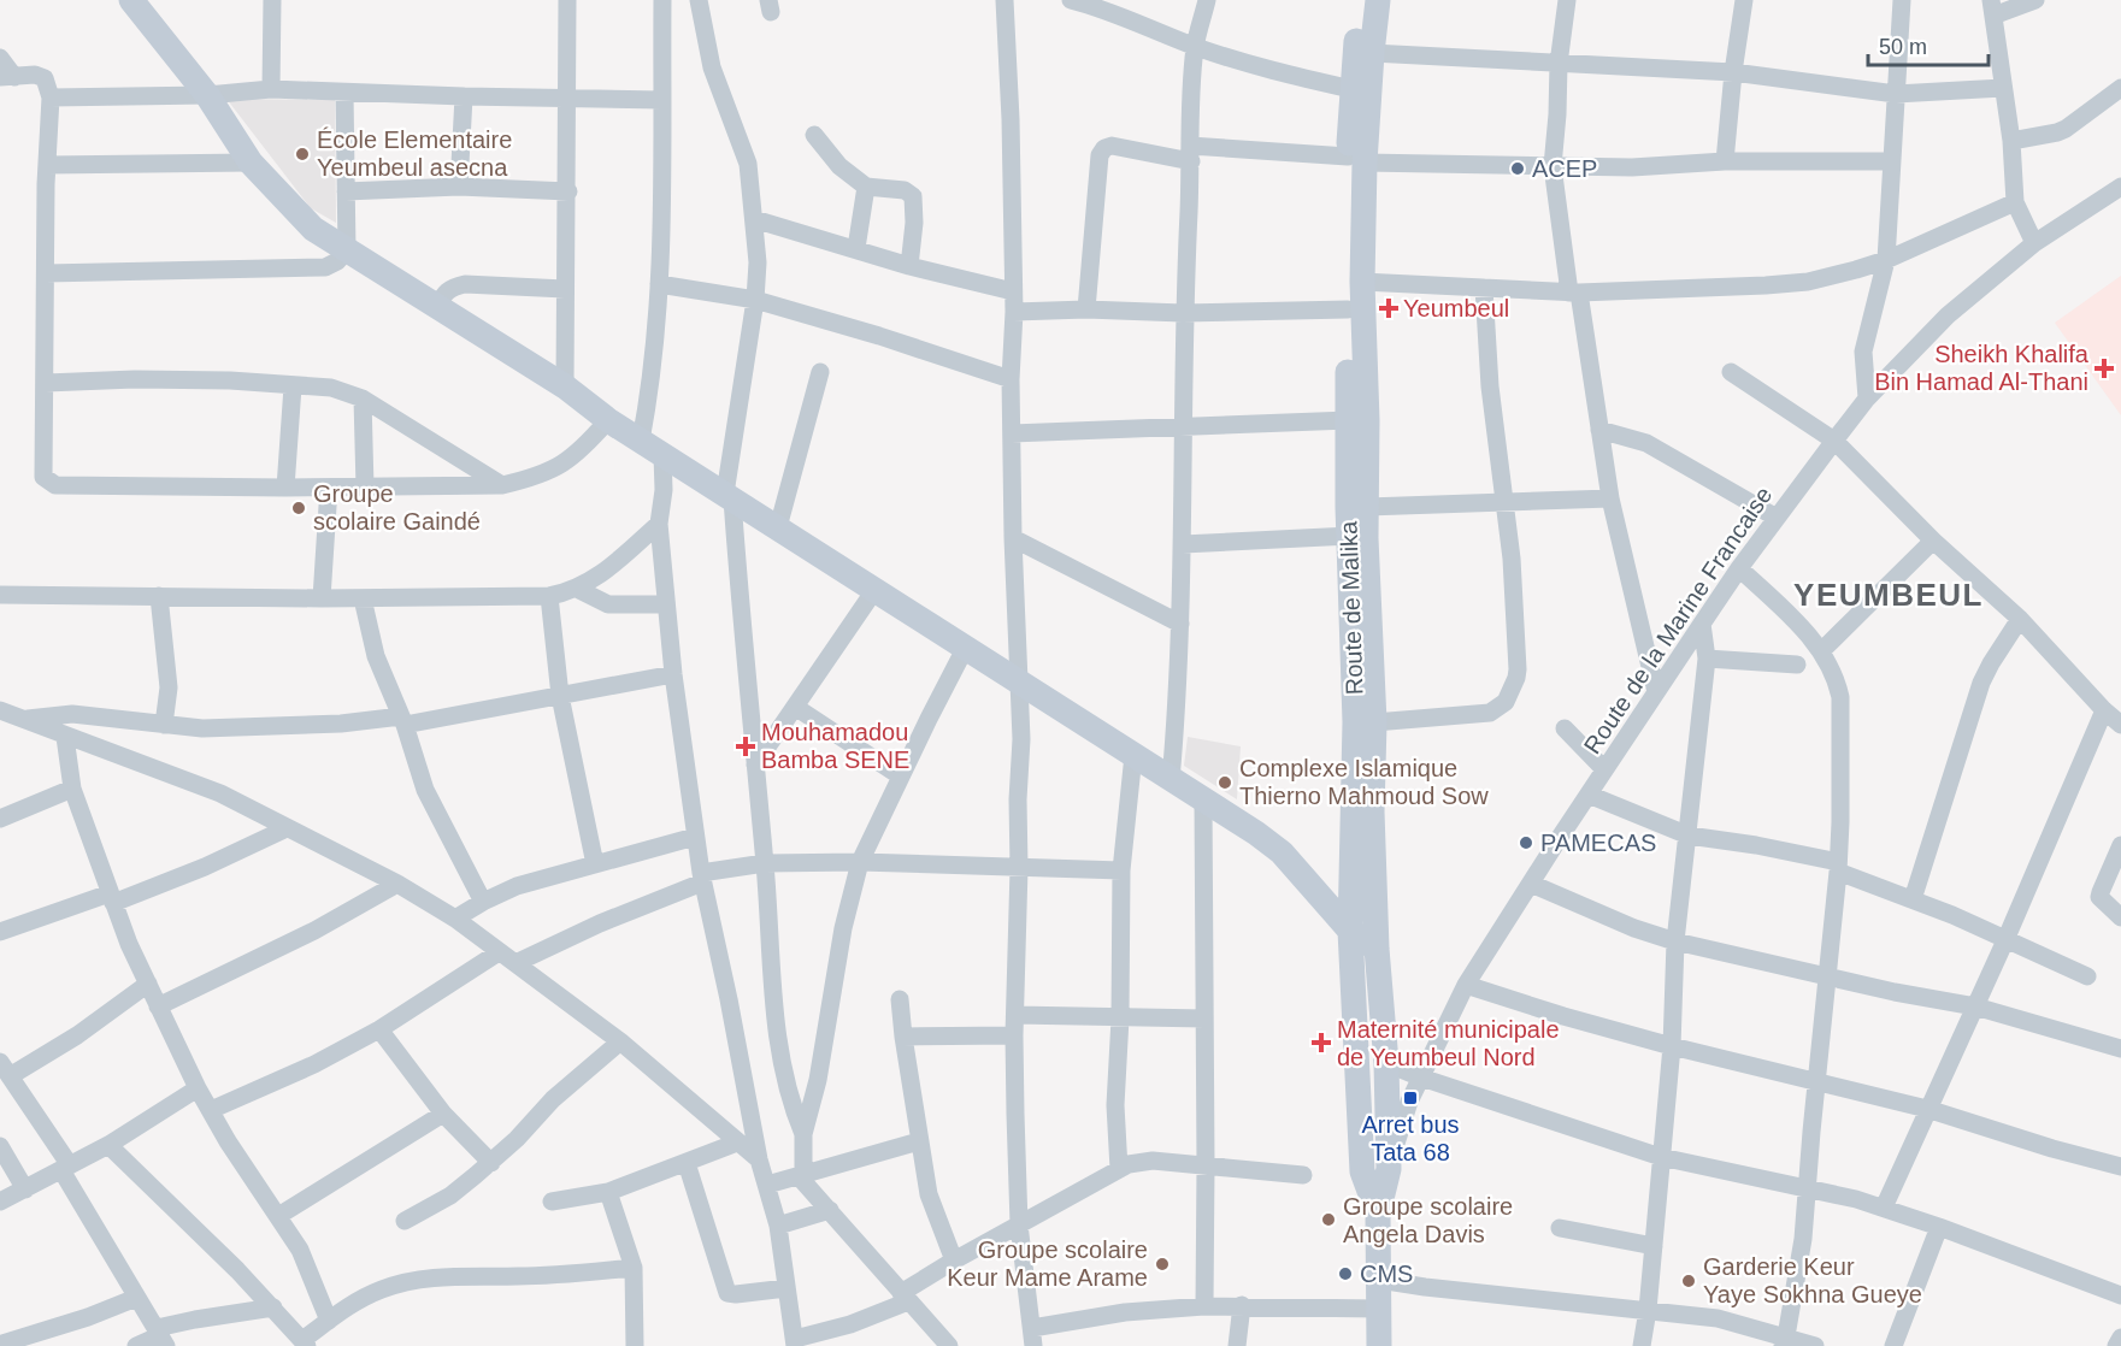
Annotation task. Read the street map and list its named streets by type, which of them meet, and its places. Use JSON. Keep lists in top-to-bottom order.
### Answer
{
  "streets": {
    "main road": ["Route de Malika"],
    "street": ["Route de la Marine Francaise"]
  },
  "crossings": [
    ["Route de Malika", "Route de la Marine Francaise"]
  ],
  "districts": ["YEUMBEUL"],
  "places": {
    "other": [
      "École Elementaire Yeumbeul asecna",
      "ACEP",
      "Groupe scolaire Gaindé",
      "Complexe Islamique Thierno Mahmoud Sow",
      "PAMECAS",
      "Groupe scolaire Angela Davis",
      "Groupe scolaire Keur Mame Arame",
      "CMS",
      "Garderie Keur Yaye Sokhna Gueye"
    ],
    "health": [
      "Yeumbeul",
      "Sheikh Khalifa Bin Hamad Al-Thani",
      "Mouhamadou Bamba SENE",
      "Maternité municipale de Yeumbeul Nord"
    ],
    "transit": ["Arret bus Tata 68"]
  },
  "scale_bar": "50 m"
}
